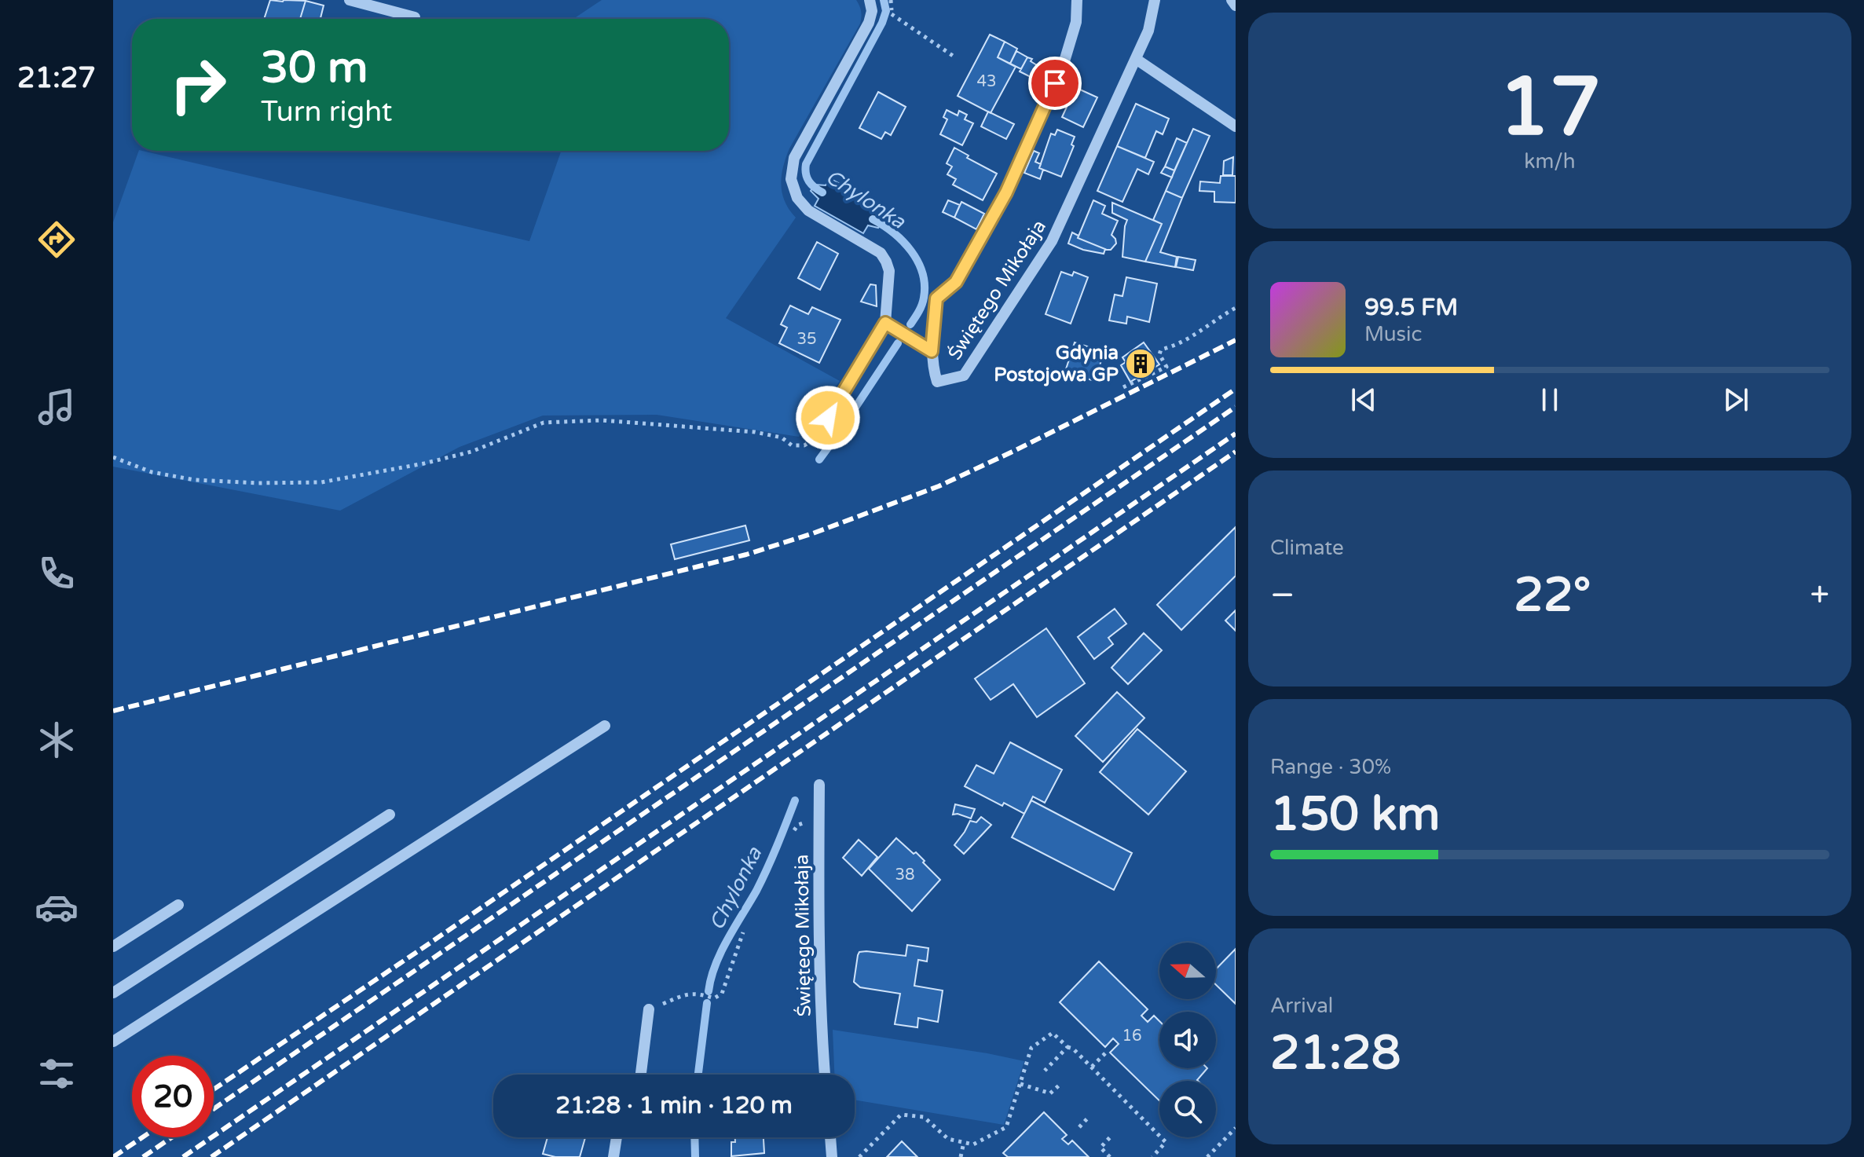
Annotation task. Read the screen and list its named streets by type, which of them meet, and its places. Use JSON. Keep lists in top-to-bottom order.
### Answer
{
  "streets": {
    "street": ["Świętego Mikołaja"]
  },
  "water": ["Chylonka"],
  "places": {
    "building": ["Gdynia Postojowa GP"]
  },
  "house_numbers": [
    "43",
    "35",
    "38",
    "16"
  ],
  "north": "left",
  "page": {
    "tabs": "21:27",
    "tile": [
      ["17", "km/h"],
      "Climate",
      ["Range · 30%", "150 km"],
      ["Arrival", "21:28"]
    ],
    "turn": ["30 m", "Turn right"],
    "song": ["99.5 FM", "Music"],
    "heat": ["−", "22°", "+"],
    "limit": "20",
    "trip": "21:28 · 1 min · 120 m"
  }
}
